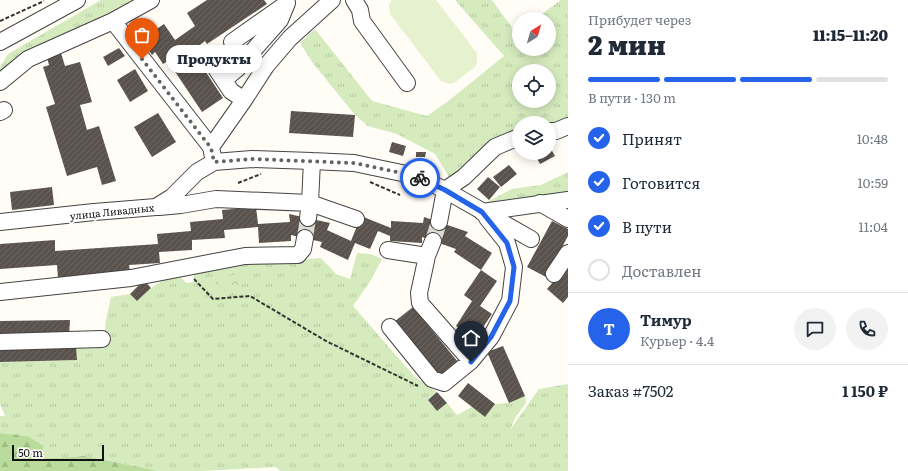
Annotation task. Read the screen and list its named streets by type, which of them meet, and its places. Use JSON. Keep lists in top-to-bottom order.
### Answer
{
  "streets": {
    "street": ["улица Ливадных"]
  },
  "places": ["Продукты"],
  "scale_bar": "50 m",
  "north": "top right",
  "page": {
    "heading": ["2 мин", "Прибудет через", "11:15–11:20"],
    "panel": [
      "Тимур",
      "Курьер · 4.4",
      "Заказ #7502",
      "1 150 ₽"
    ],
    "bubble": "Продукты",
    "bar": "В пути · 130 m",
    "list": [
      ["Принят", "10:48"],
      ["Готовится", "10:59"],
      ["В пути", "11:04"],
      "Доставлен"
    ],
    "round": "Т",
    "scale": "50 m"
  }
}
